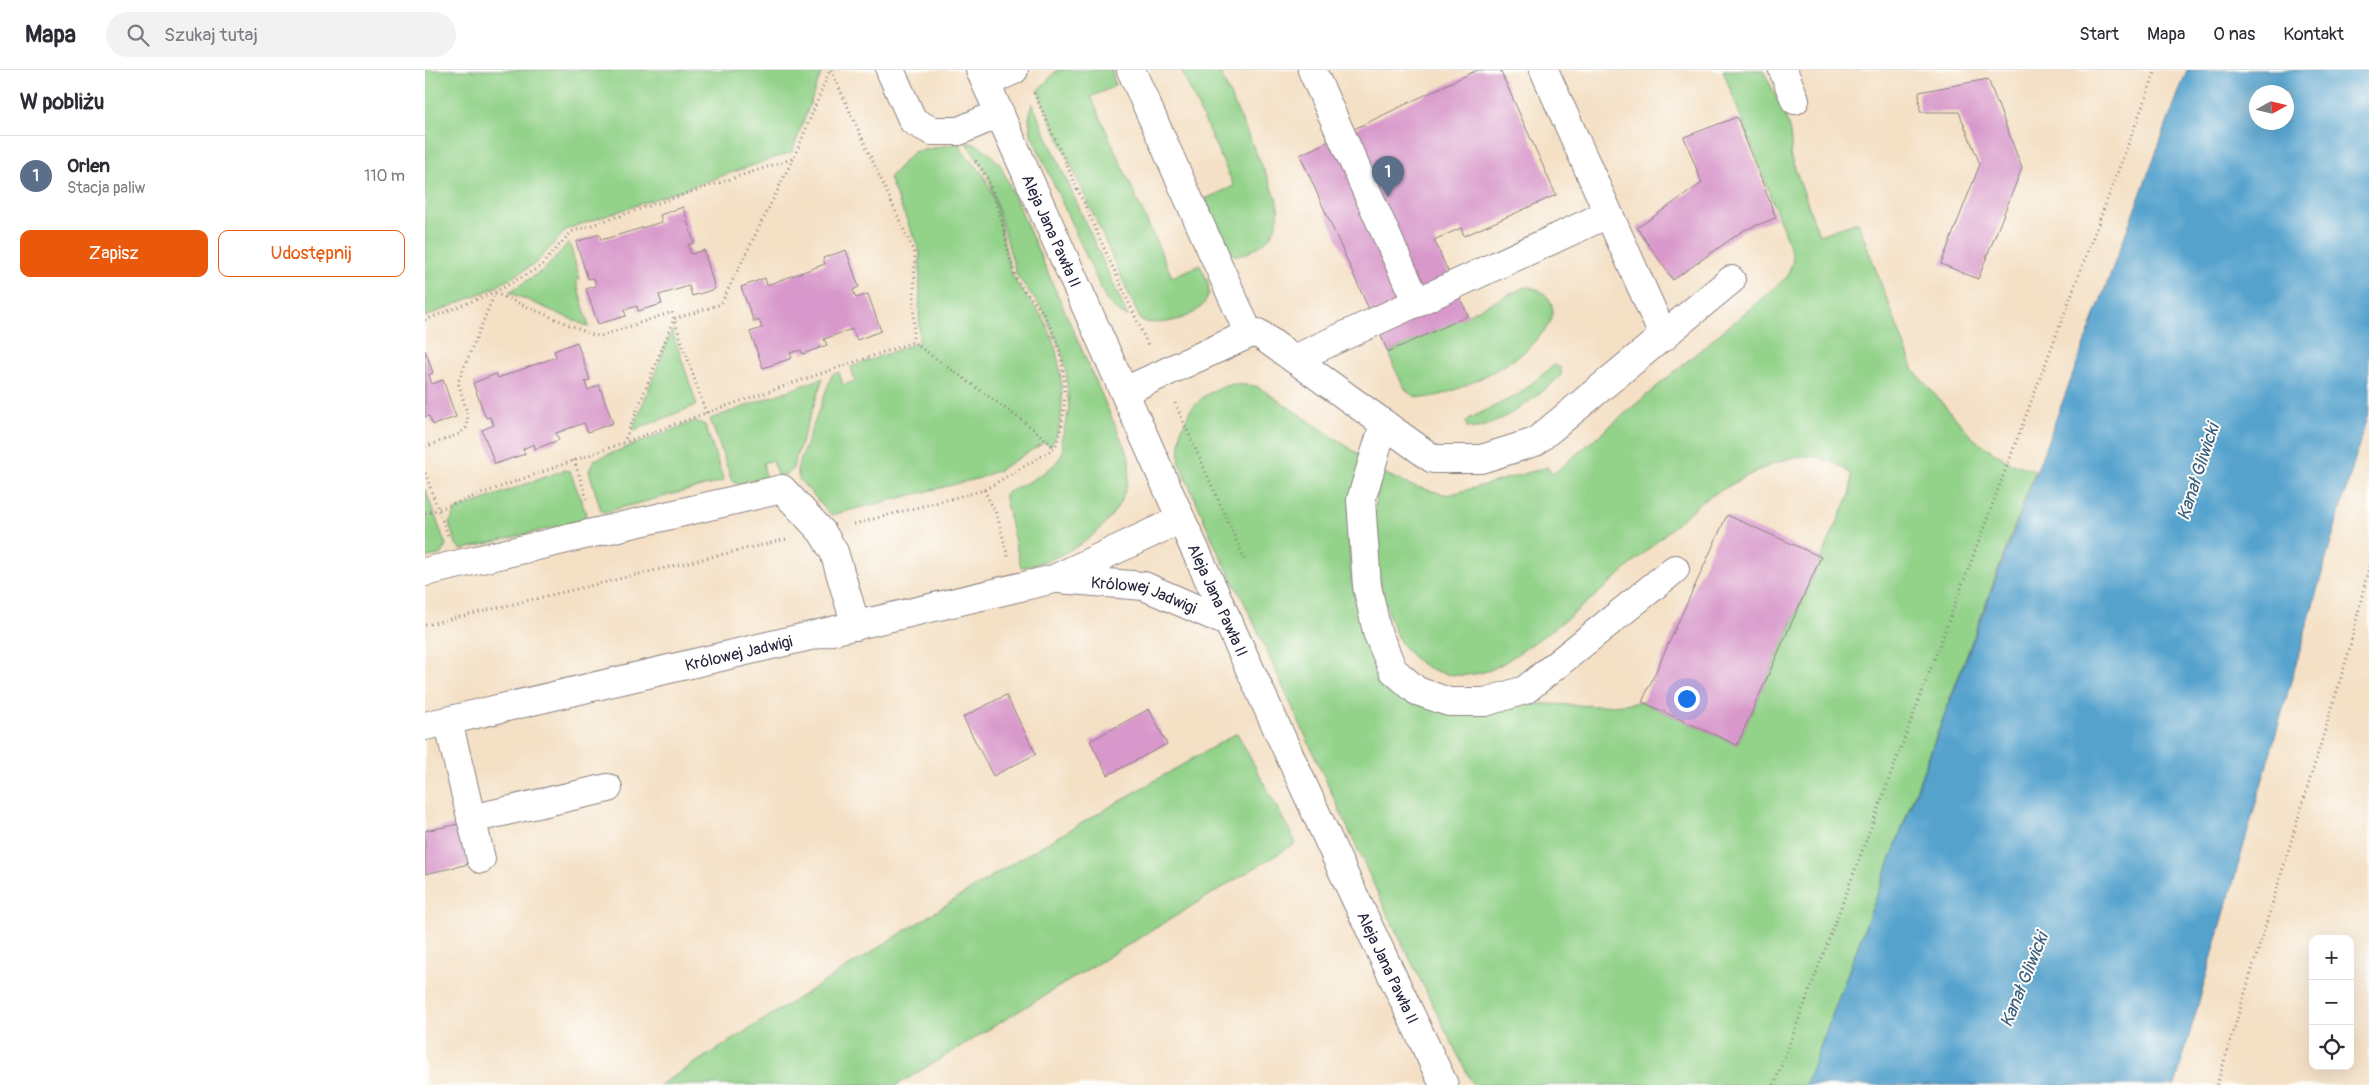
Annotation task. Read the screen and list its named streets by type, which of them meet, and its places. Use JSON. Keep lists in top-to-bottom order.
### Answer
{
  "streets": {
    "main road": ["Aleja Jana Pawła II", "Królowej Jadwigi"]
  },
  "crossings": [
    ["Aleja Jana Pawła II", "Królowej Jadwigi"]
  ],
  "water": ["Kanał Gliwicki"],
  "north": "right",
  "page": {
    "header": "Mapa",
    "search": "Szukaj tutaj",
    "nav": [
      "Start",
      "Mapa",
      "O nas",
      "Kontakt"
    ],
    "heading": "W pobliżu",
    "list": [
      {
        "mark": "1",
        "name": "Orlen",
        "note": "Stacja paliw",
        "value": "110 m"
      }
    ],
    "pins": "1",
    "buttons": ["Zapisz", "Udostępnij"],
    "map_buttons": ["+", "−"]
  }
}
